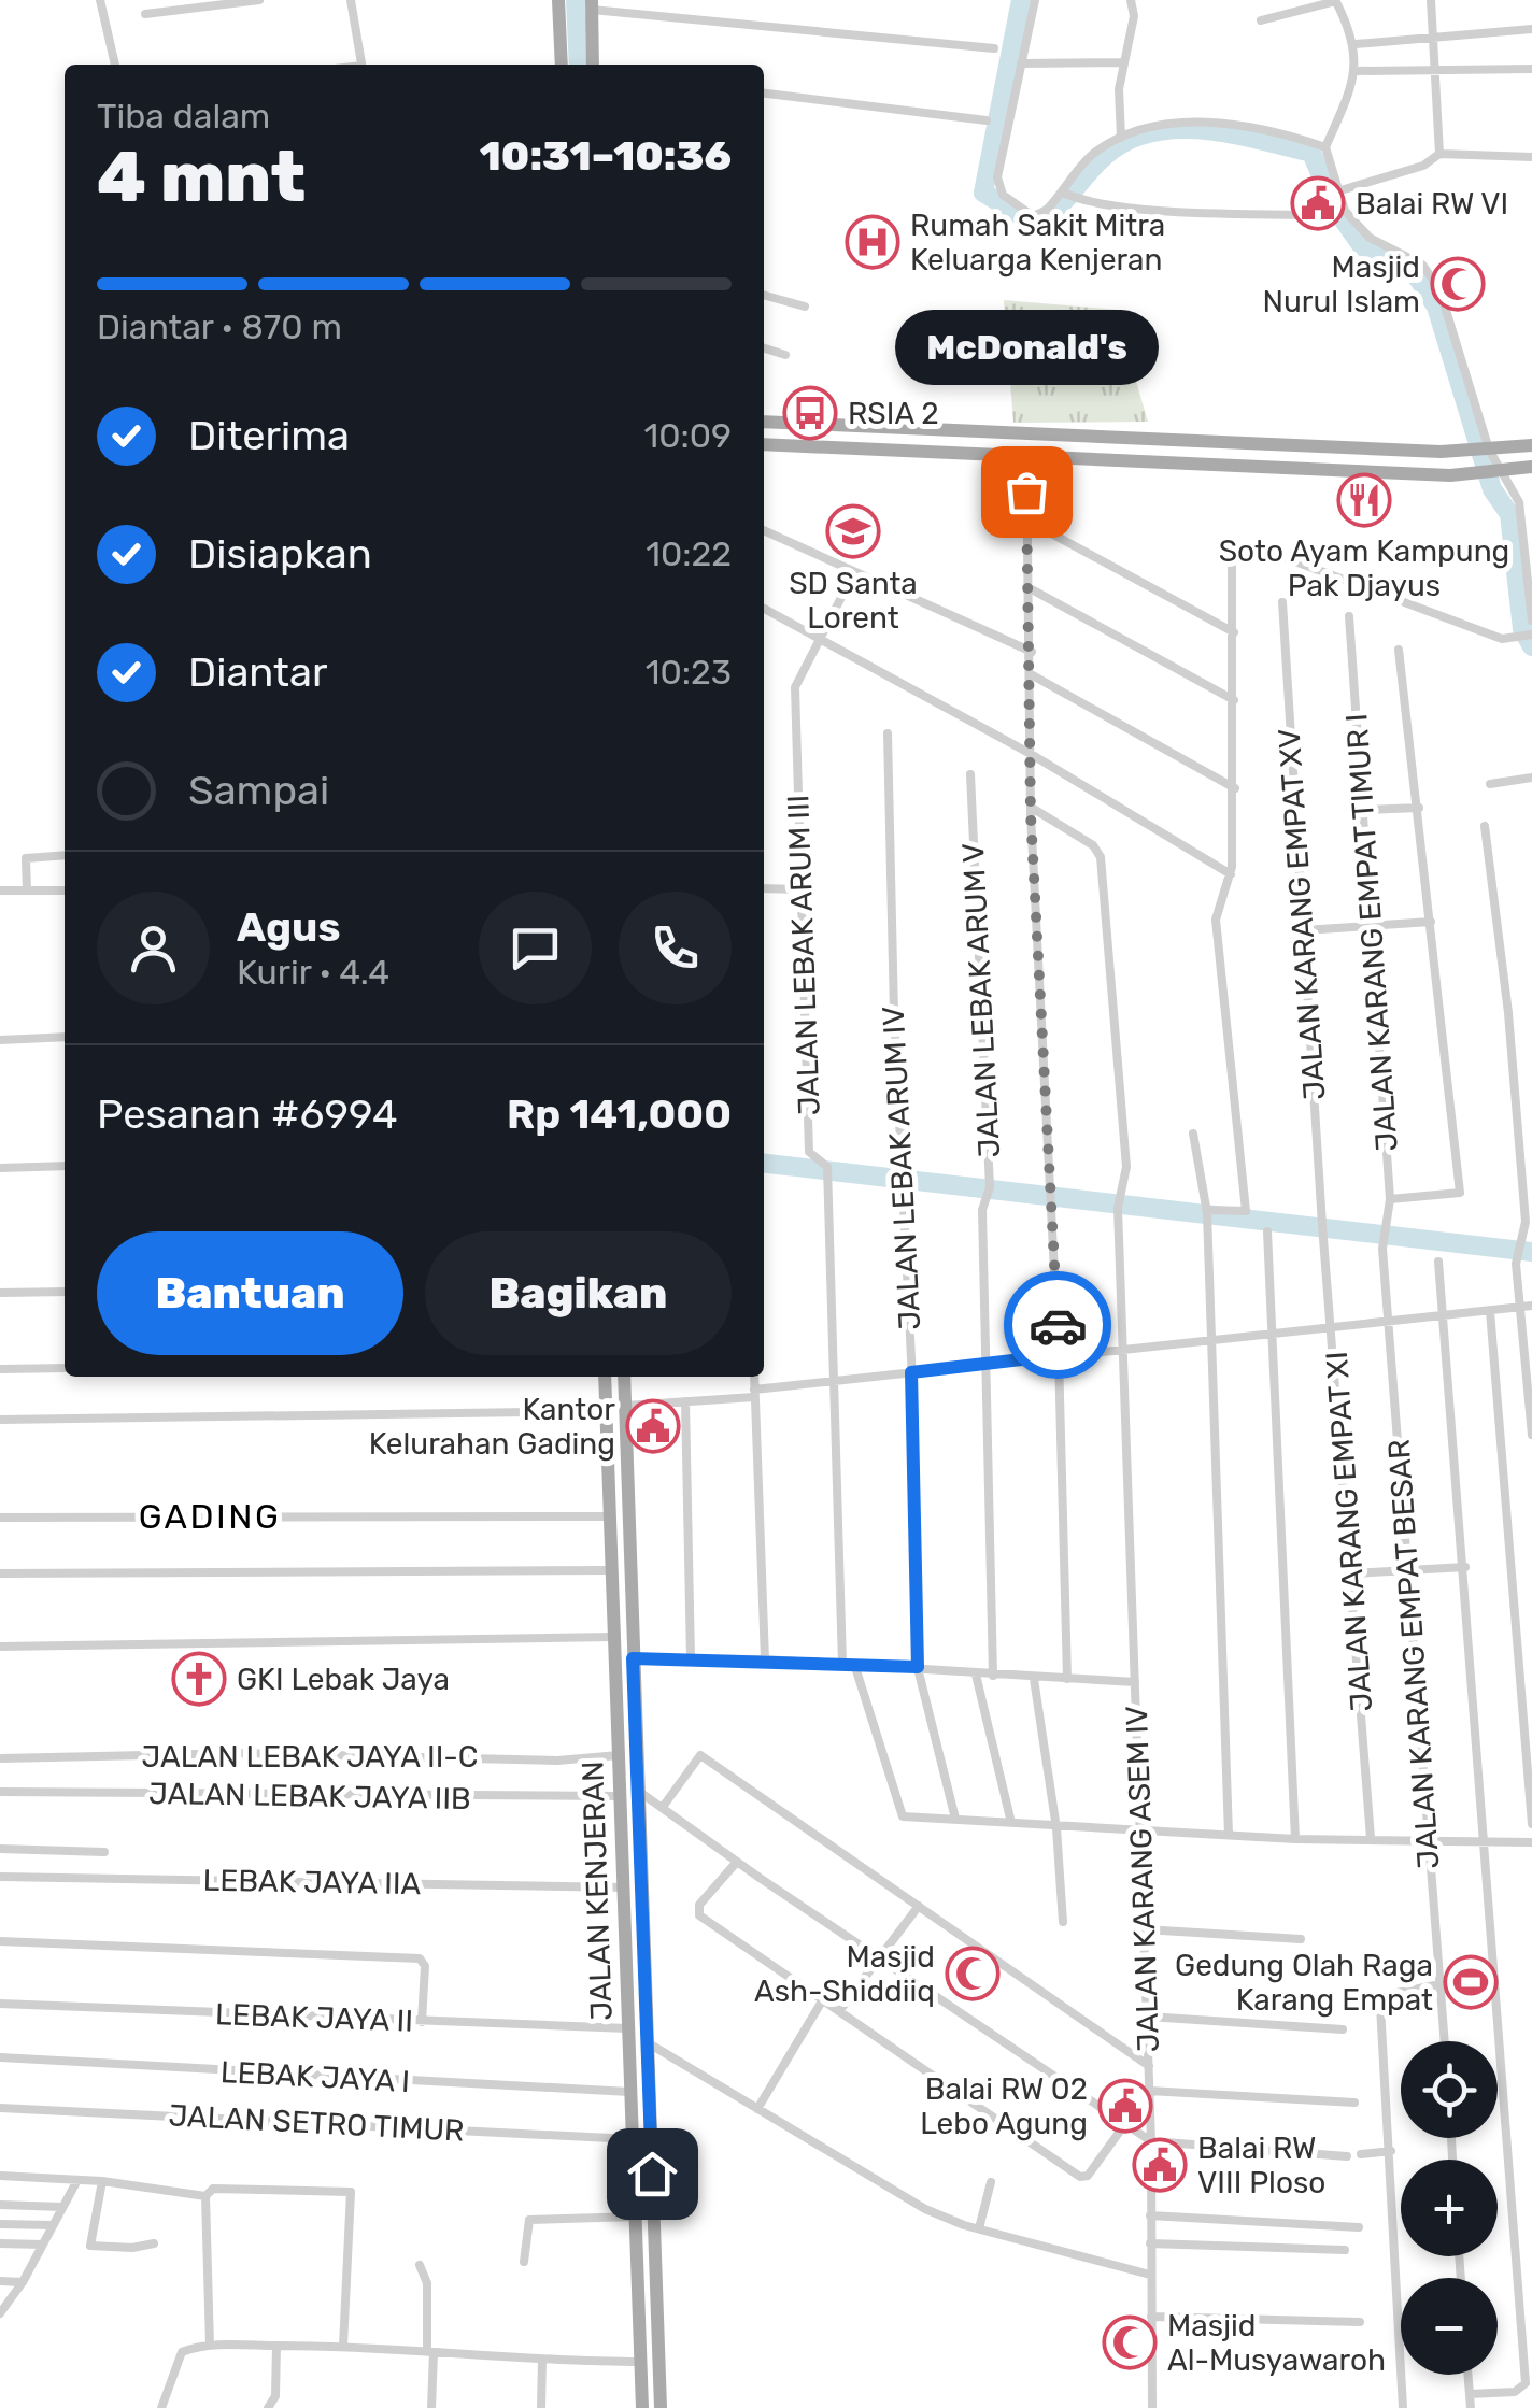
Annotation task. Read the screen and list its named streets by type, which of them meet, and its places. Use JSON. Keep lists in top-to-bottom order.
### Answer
{
  "streets": {
    "main road": ["JALAN KENJERAN"],
    "street": [
      "JALAN KARANG EMPAT XV",
      "JALAN KARANG EMPAT TIMUR I",
      "JALAN LEBAK ARUM III",
      "JALAN LEBAK ARUM V",
      "JALAN LEBAK ARUM IV",
      "JALAN KARANG EMPAT XI",
      "JALAN KARANG EMPAT BESAR",
      "JALAN LEBAK JAYA II-C",
      "JALAN LEBAK JAYA IIB",
      "JALAN KARANG ASEM IV",
      "LEBAK JAYA IIA",
      "LEBAK JAYA II",
      "LEBAK JAYA I",
      "JALAN SETRO TIMUR"
    ]
  },
  "crossings": [
    ["JALAN KARANG EMPAT XV", "JALAN KARANG EMPAT XI"],
    ["JALAN KARANG EMPAT TIMUR I", "JALAN KARANG EMPAT BESAR"],
    ["JALAN LEBAK ARUM III", "JALAN LEBAK ARUM IV"],
    ["JALAN LEBAK JAYA II-C", "JALAN KENJERAN"],
    ["JALAN LEBAK JAYA IIB", "JALAN KENJERAN"],
    ["LEBAK JAYA IIA", "JALAN KENJERAN"],
    ["JALAN KENJERAN", "LEBAK JAYA II"],
    ["JALAN KENJERAN", "LEBAK JAYA I"],
    ["JALAN KENJERAN", "JALAN SETRO TIMUR"]
  ],
  "districts": ["GADING"],
  "places": {
    "public building": [
      "Balai RW VI",
      "Kantor Kelurahan Gading",
      "Balai RW 02 Lebo Agung",
      "Balai RW VIII Ploso"
    ],
    "hospital": ["Rumah Sakit Mitra Keluarga Kenjeran"],
    "mosque": ["Masjid Nurul Islam", "Masjid Ash-Shiddiiq", "Masjid Al-Musyawaroh"],
    "bus stop": ["RSIA 2"],
    "other": ["McDonald's"],
    "restaurant": ["Soto Ayam Kampung Pak Djayus"],
    "school or university": ["SD Santa Lorent"],
    "church": ["GKI Lebak Jaya"],
    "sports": ["Gedung Olah Raga Karang Empat"]
  },
  "page": {
    "heading": ["4 mnt", "Tiba dalam", "10:31–10:36"],
    "panel": [
      "Agus",
      "Kurir · 4.4",
      "Pesanan #6994",
      "Rp 141,000"
    ],
    "bar": "Diantar · 870 m",
    "bubble": "McDonald's",
    "list": [
      ["Diterima", "10:09"],
      ["Disiapkan", "10:22"],
      ["Diantar", "10:23"],
      "Sampai"
    ],
    "buttons": ["Bantuan", "Bagikan"],
    "map_buttons": ["+", "−"]
  }
}
